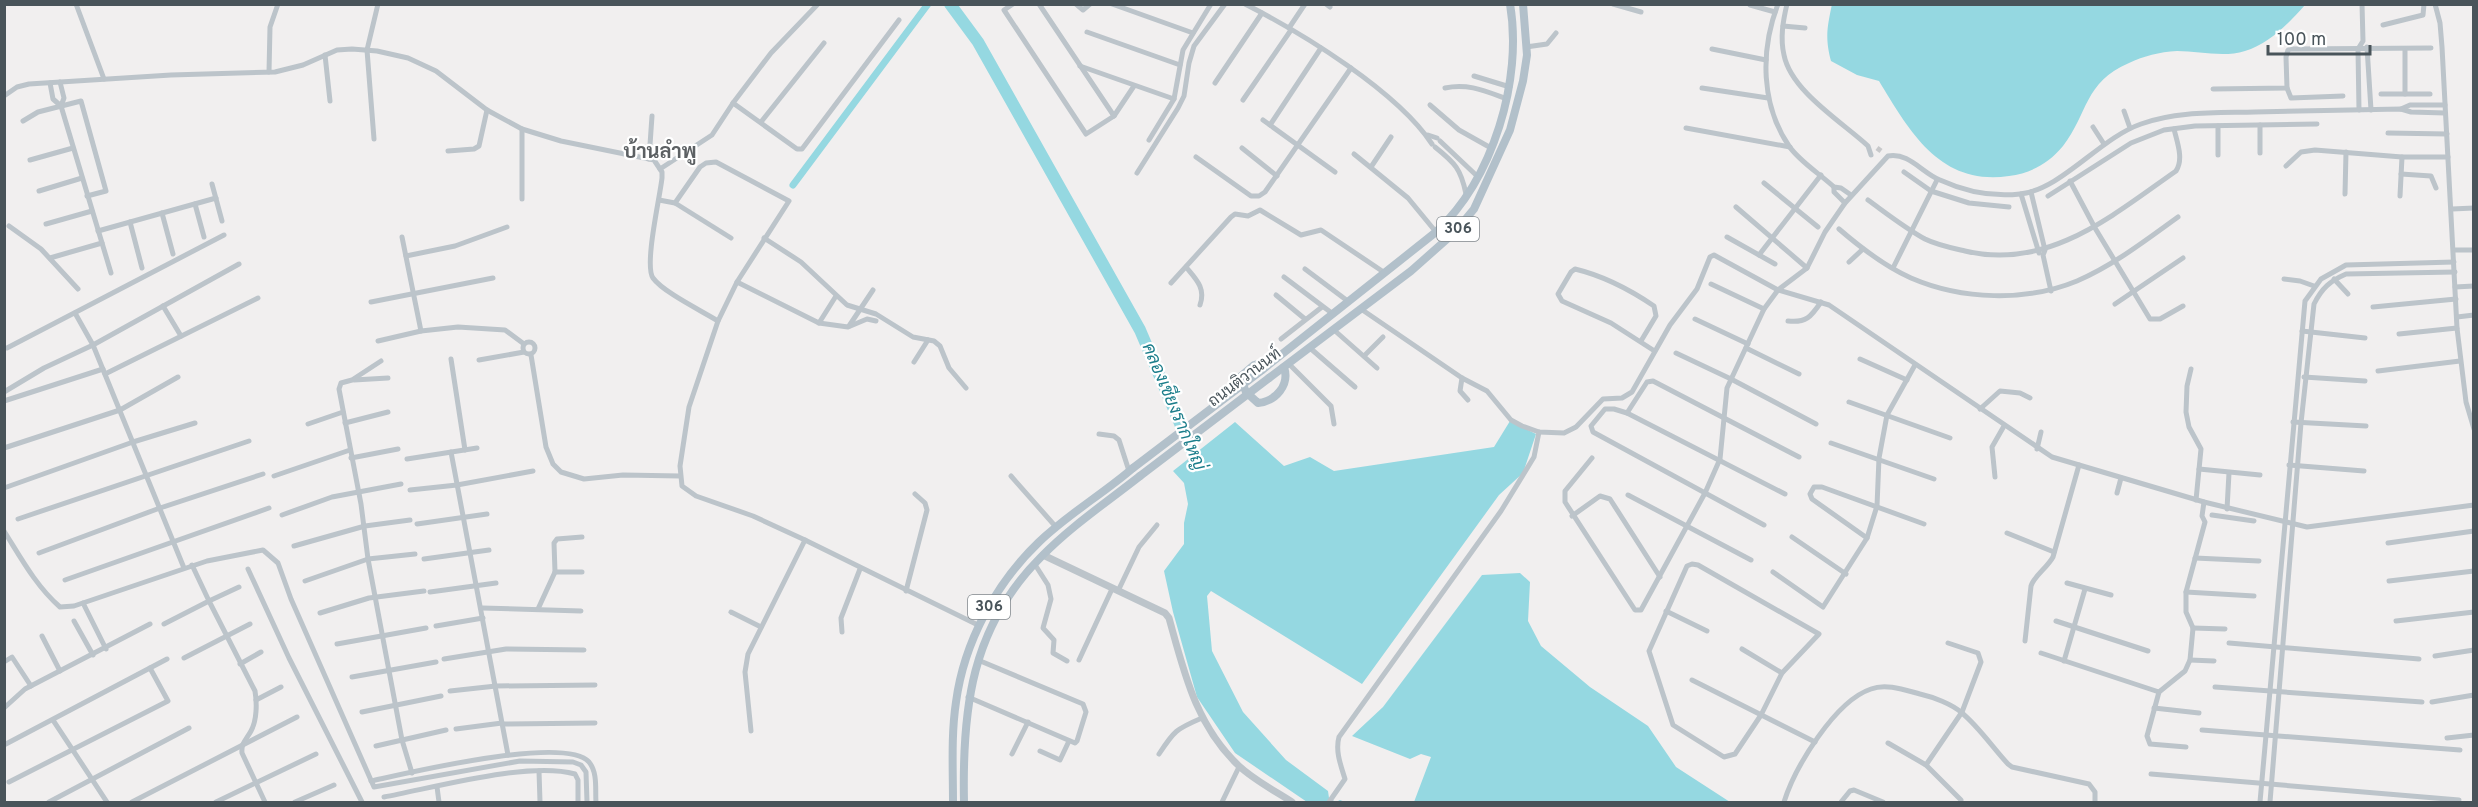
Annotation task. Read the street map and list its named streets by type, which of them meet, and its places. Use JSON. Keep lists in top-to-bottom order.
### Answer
{
  "streets": {
    "main road": ["306", "ถนนติวานนท์"]
  },
  "districts": ["บ้านลำพู"],
  "water": ["คลองเชียงรากใหญ่"],
  "scale_bar": "100 m"
}
